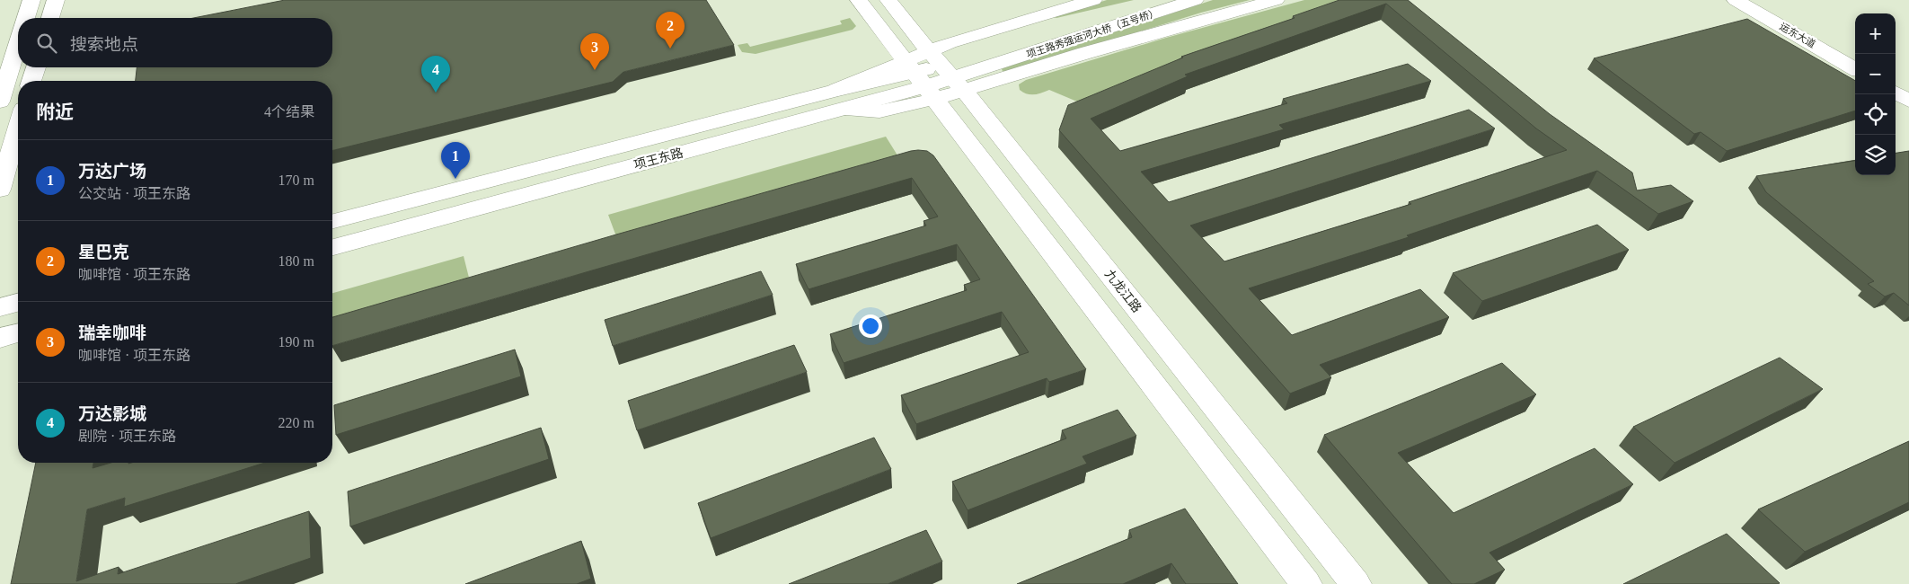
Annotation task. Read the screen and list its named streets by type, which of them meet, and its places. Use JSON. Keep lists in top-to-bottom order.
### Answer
{
  "streets": {
    "street": [
      "项王路秀强运河大桥（五号桥）",
      "运东大道",
      "项王东路",
      "九龙江路"
    ]
  },
  "crossings": [
    ["项王路秀强运河大桥（五号桥）", "项王东路"],
    ["项王东路", "九龙江路"]
  ],
  "page": {
    "pins": [
      "2",
      "3",
      "4",
      "1"
    ],
    "map_buttons": ["+", "−"],
    "search": "搜索地点",
    "heading": ["附近", "4个结果"],
    "list": [
      {
        "mark": "1",
        "name": "万达广场",
        "note": "公交站 · 项王东路",
        "value": "170 m"
      },
      {
        "mark": "2",
        "name": "星巴克",
        "note": "咖啡馆 · 项王东路",
        "value": "180 m"
      },
      {
        "mark": "3",
        "name": "瑞幸咖啡",
        "note": "咖啡馆 · 项王东路",
        "value": "190 m"
      },
      {
        "mark": "4",
        "name": "万达影城",
        "note": "剧院 · 项王东路",
        "value": "220 m"
      }
    ]
  }
}
